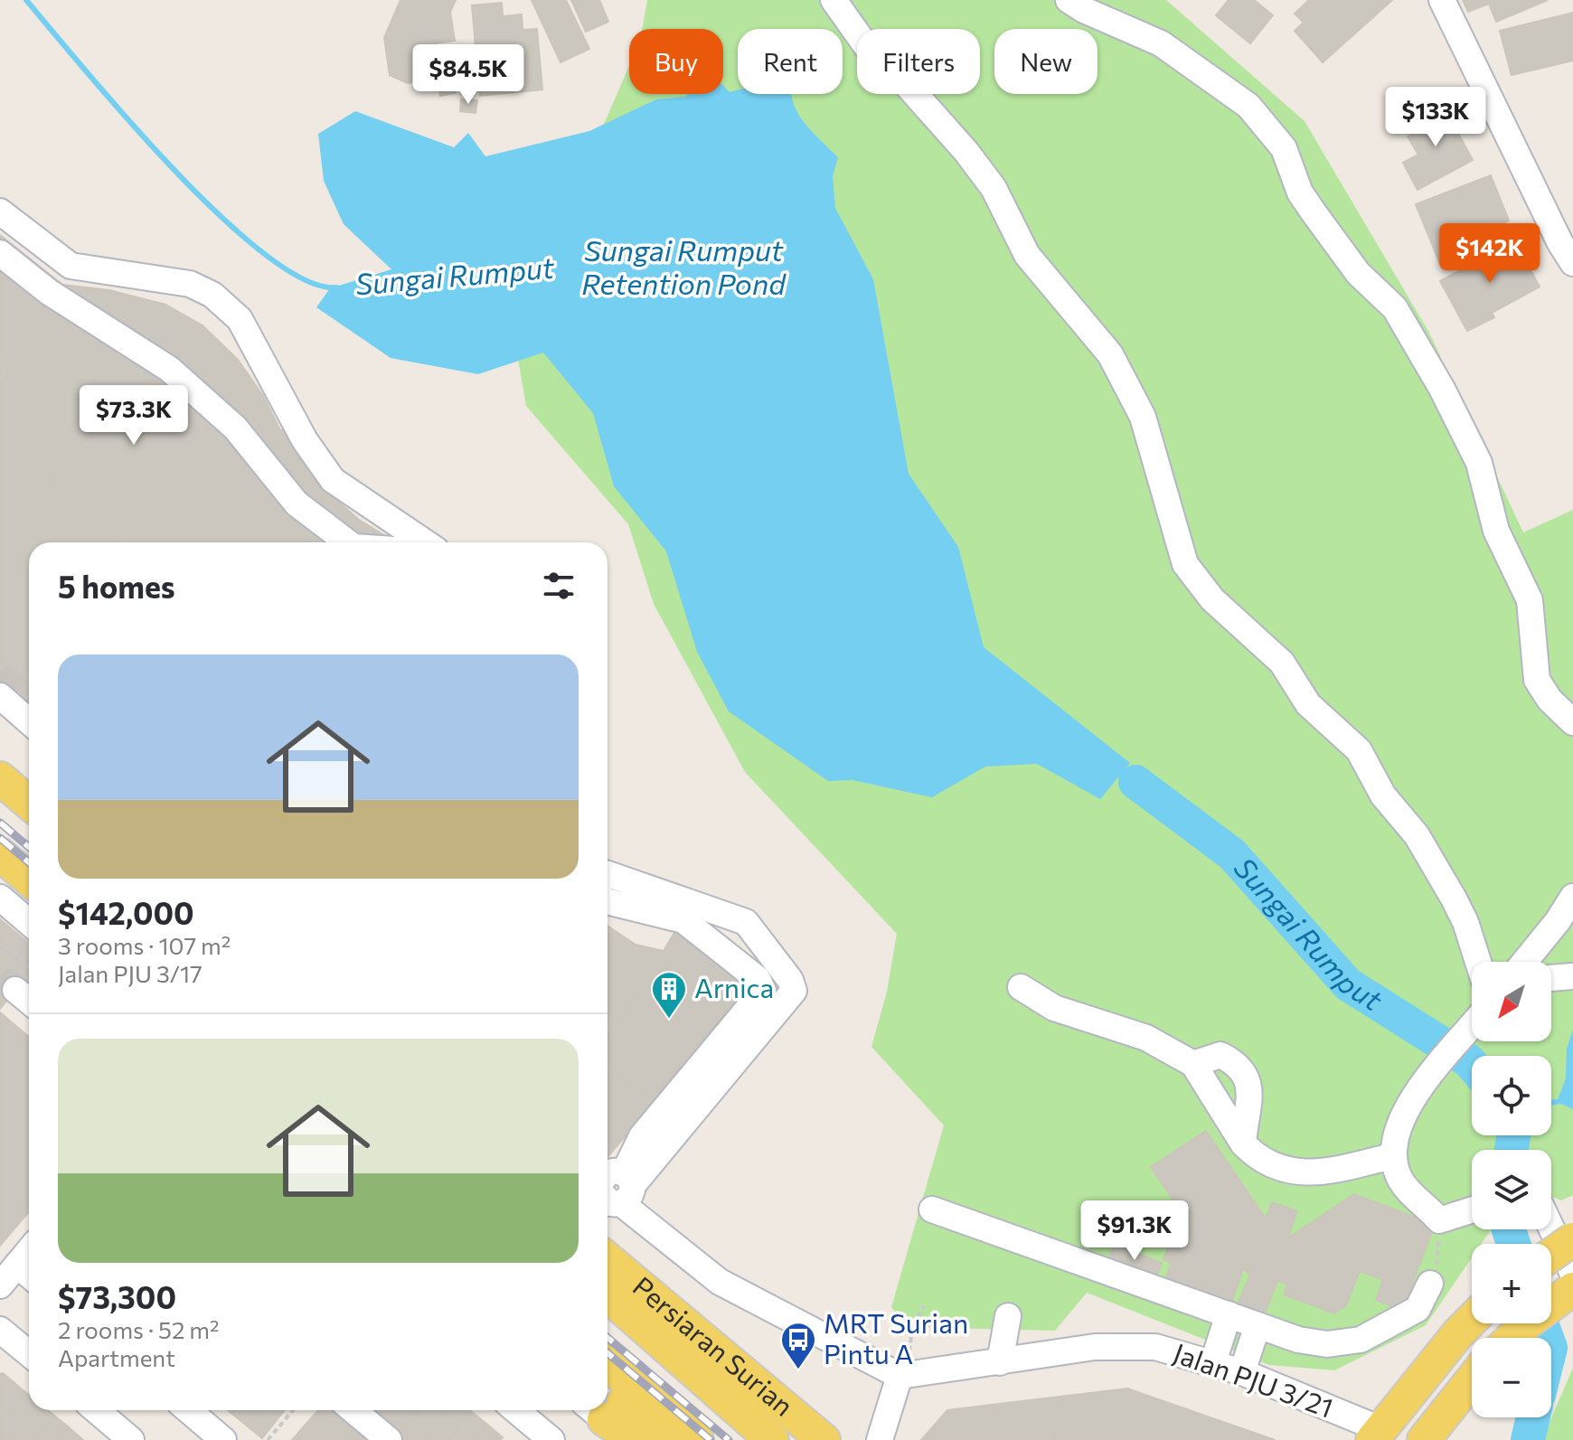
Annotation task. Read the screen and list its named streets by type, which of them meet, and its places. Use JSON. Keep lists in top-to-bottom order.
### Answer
{
  "streets": {
    "main road": ["Persiaran Surian"],
    "street": ["Jalan PJU 3/21"]
  },
  "water": ["Sungai Rumput Retention Pond", "Sungai Rumput"],
  "places": {
    "building": ["Arnica"],
    "bus stop": ["MRT Surian Pintu A"]
  },
  "north": "bottom left",
  "page": {
    "chip": [
      "Buy",
      "Rent",
      "Filters",
      "New"
    ],
    "price": [
      "$84.5K",
      "$133K",
      "$142K",
      "$73.3K",
      "$91.3K"
    ],
    "heading": "5 homes",
    "list": [
      {
        "name": "$142,000",
        "note": "3 rooms · 107 m² · Jalan PJU 3/17"
      },
      {
        "name": "$73,300",
        "note": "2 rooms · 52 m² · Apartment"
      }
    ],
    "map_buttons": ["+", "−"]
  }
}
